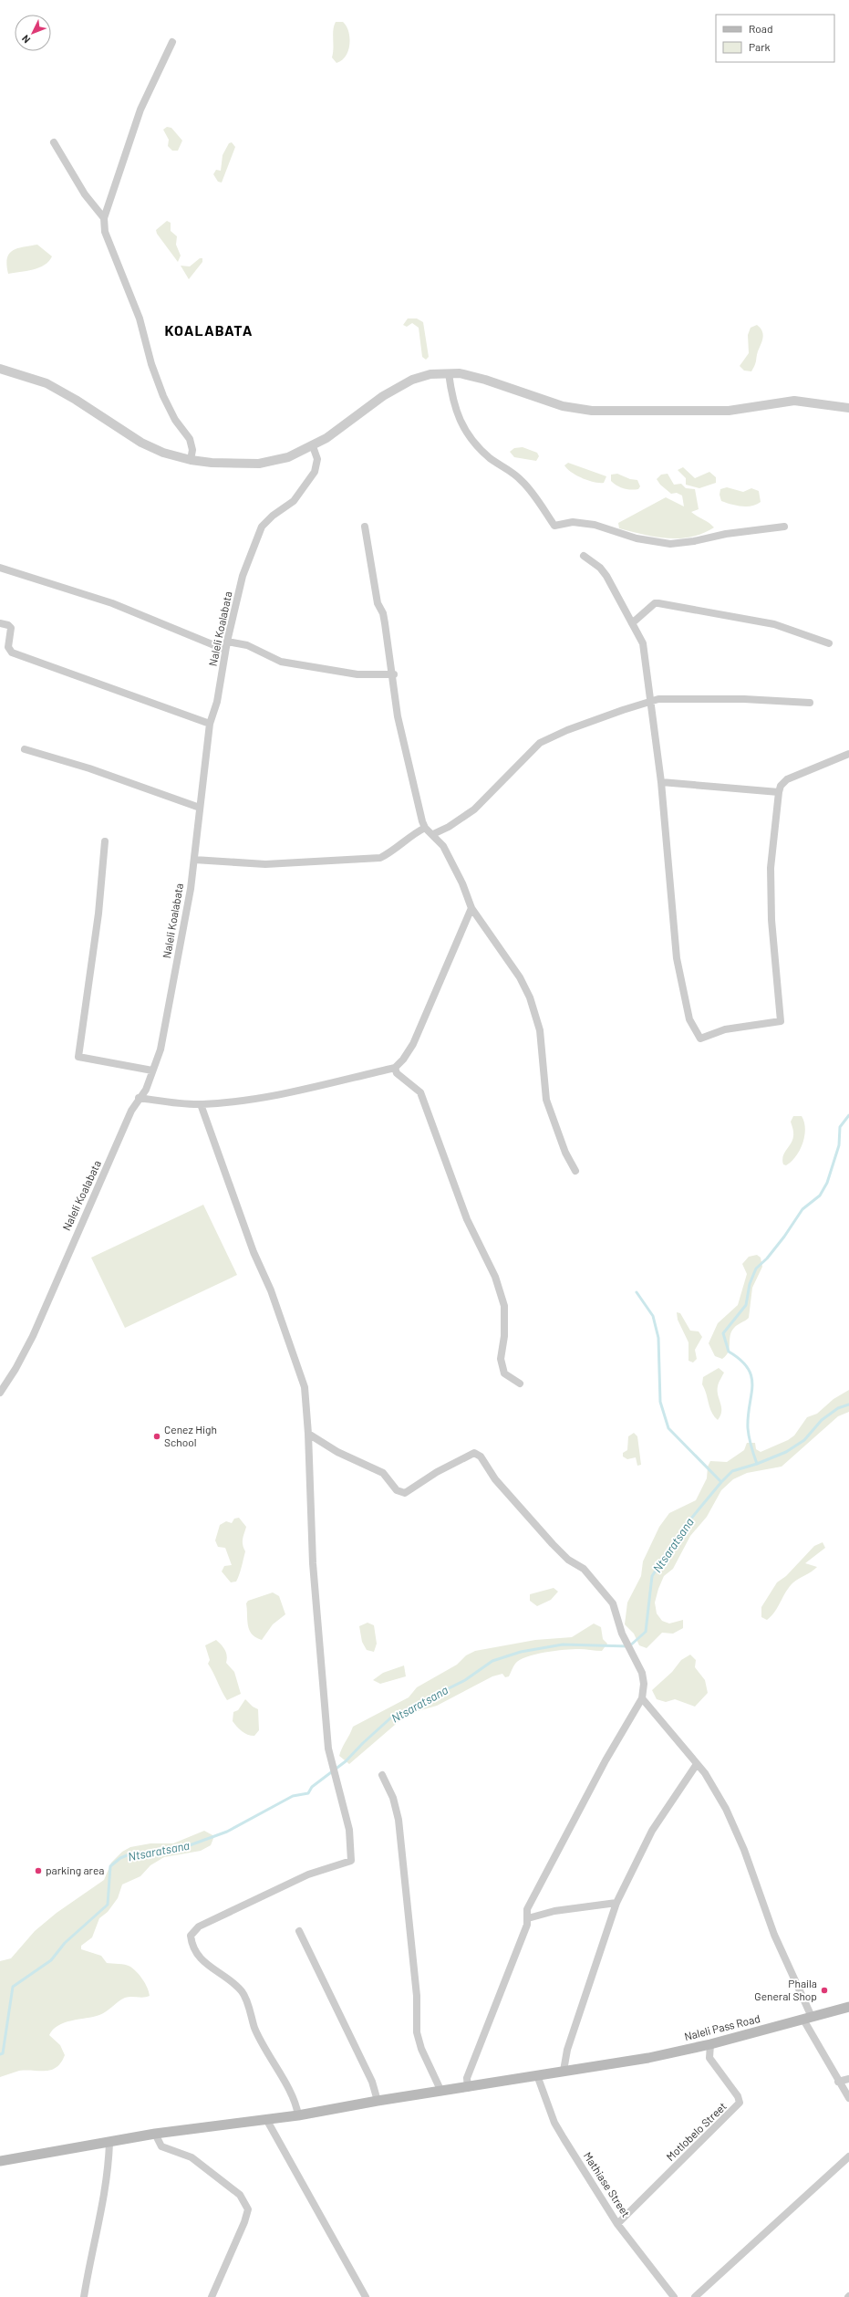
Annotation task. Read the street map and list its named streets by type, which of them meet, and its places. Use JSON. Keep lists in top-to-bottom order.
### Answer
{
  "streets": {
    "main road": ["Naleli Pass Road"],
    "street": ["Naleli Koalabata", "Motlobelo Street", "Mathiase Street"]
  },
  "crossings": [
    ["Naleli Pass Road", "Motlobelo Street"],
    ["Naleli Pass Road", "Mathiase Street"],
    ["Motlobelo Street", "Mathiase Street"]
  ],
  "districts": ["KOALABATA"],
  "water": ["Ntsaratsana"],
  "places": ["Cenez High School", "parking area", "Phaila General Shop"],
  "legend": ["Road", "Park"],
  "north": "bottom left"
}
